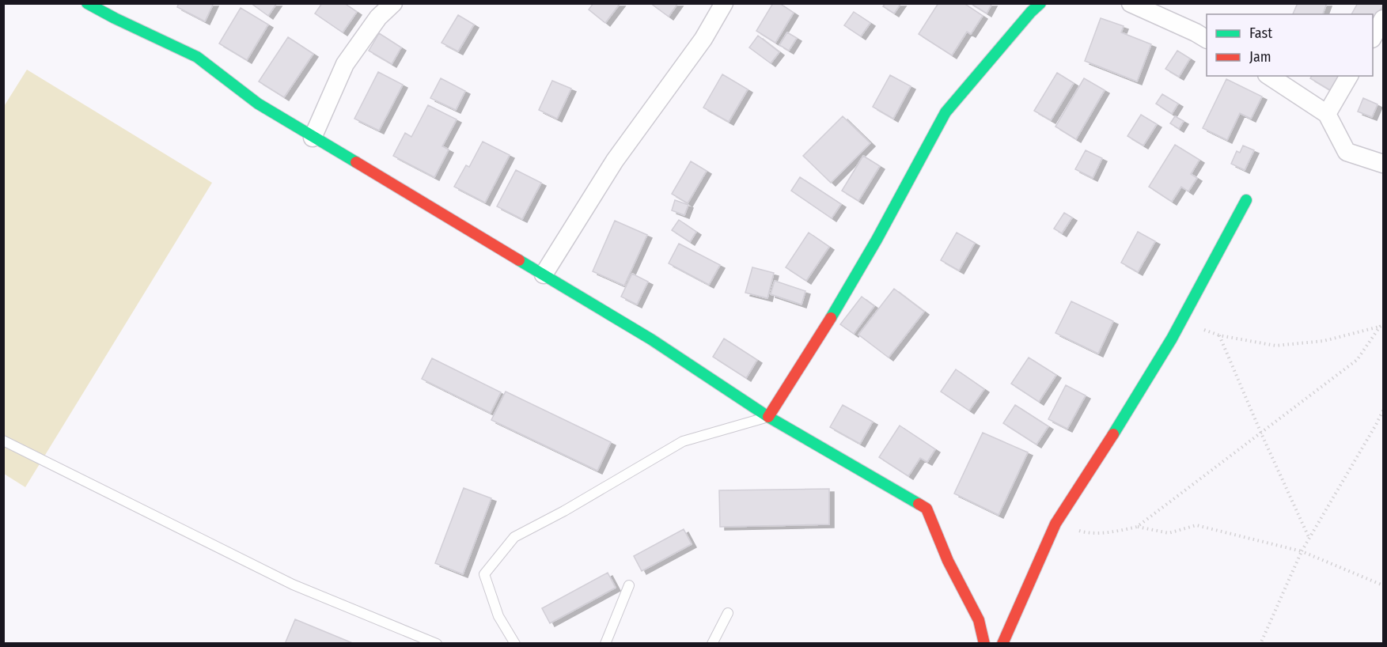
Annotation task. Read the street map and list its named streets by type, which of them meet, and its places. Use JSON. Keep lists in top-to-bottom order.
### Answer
{
  "legend": ["Fast", "Jam"]
}
